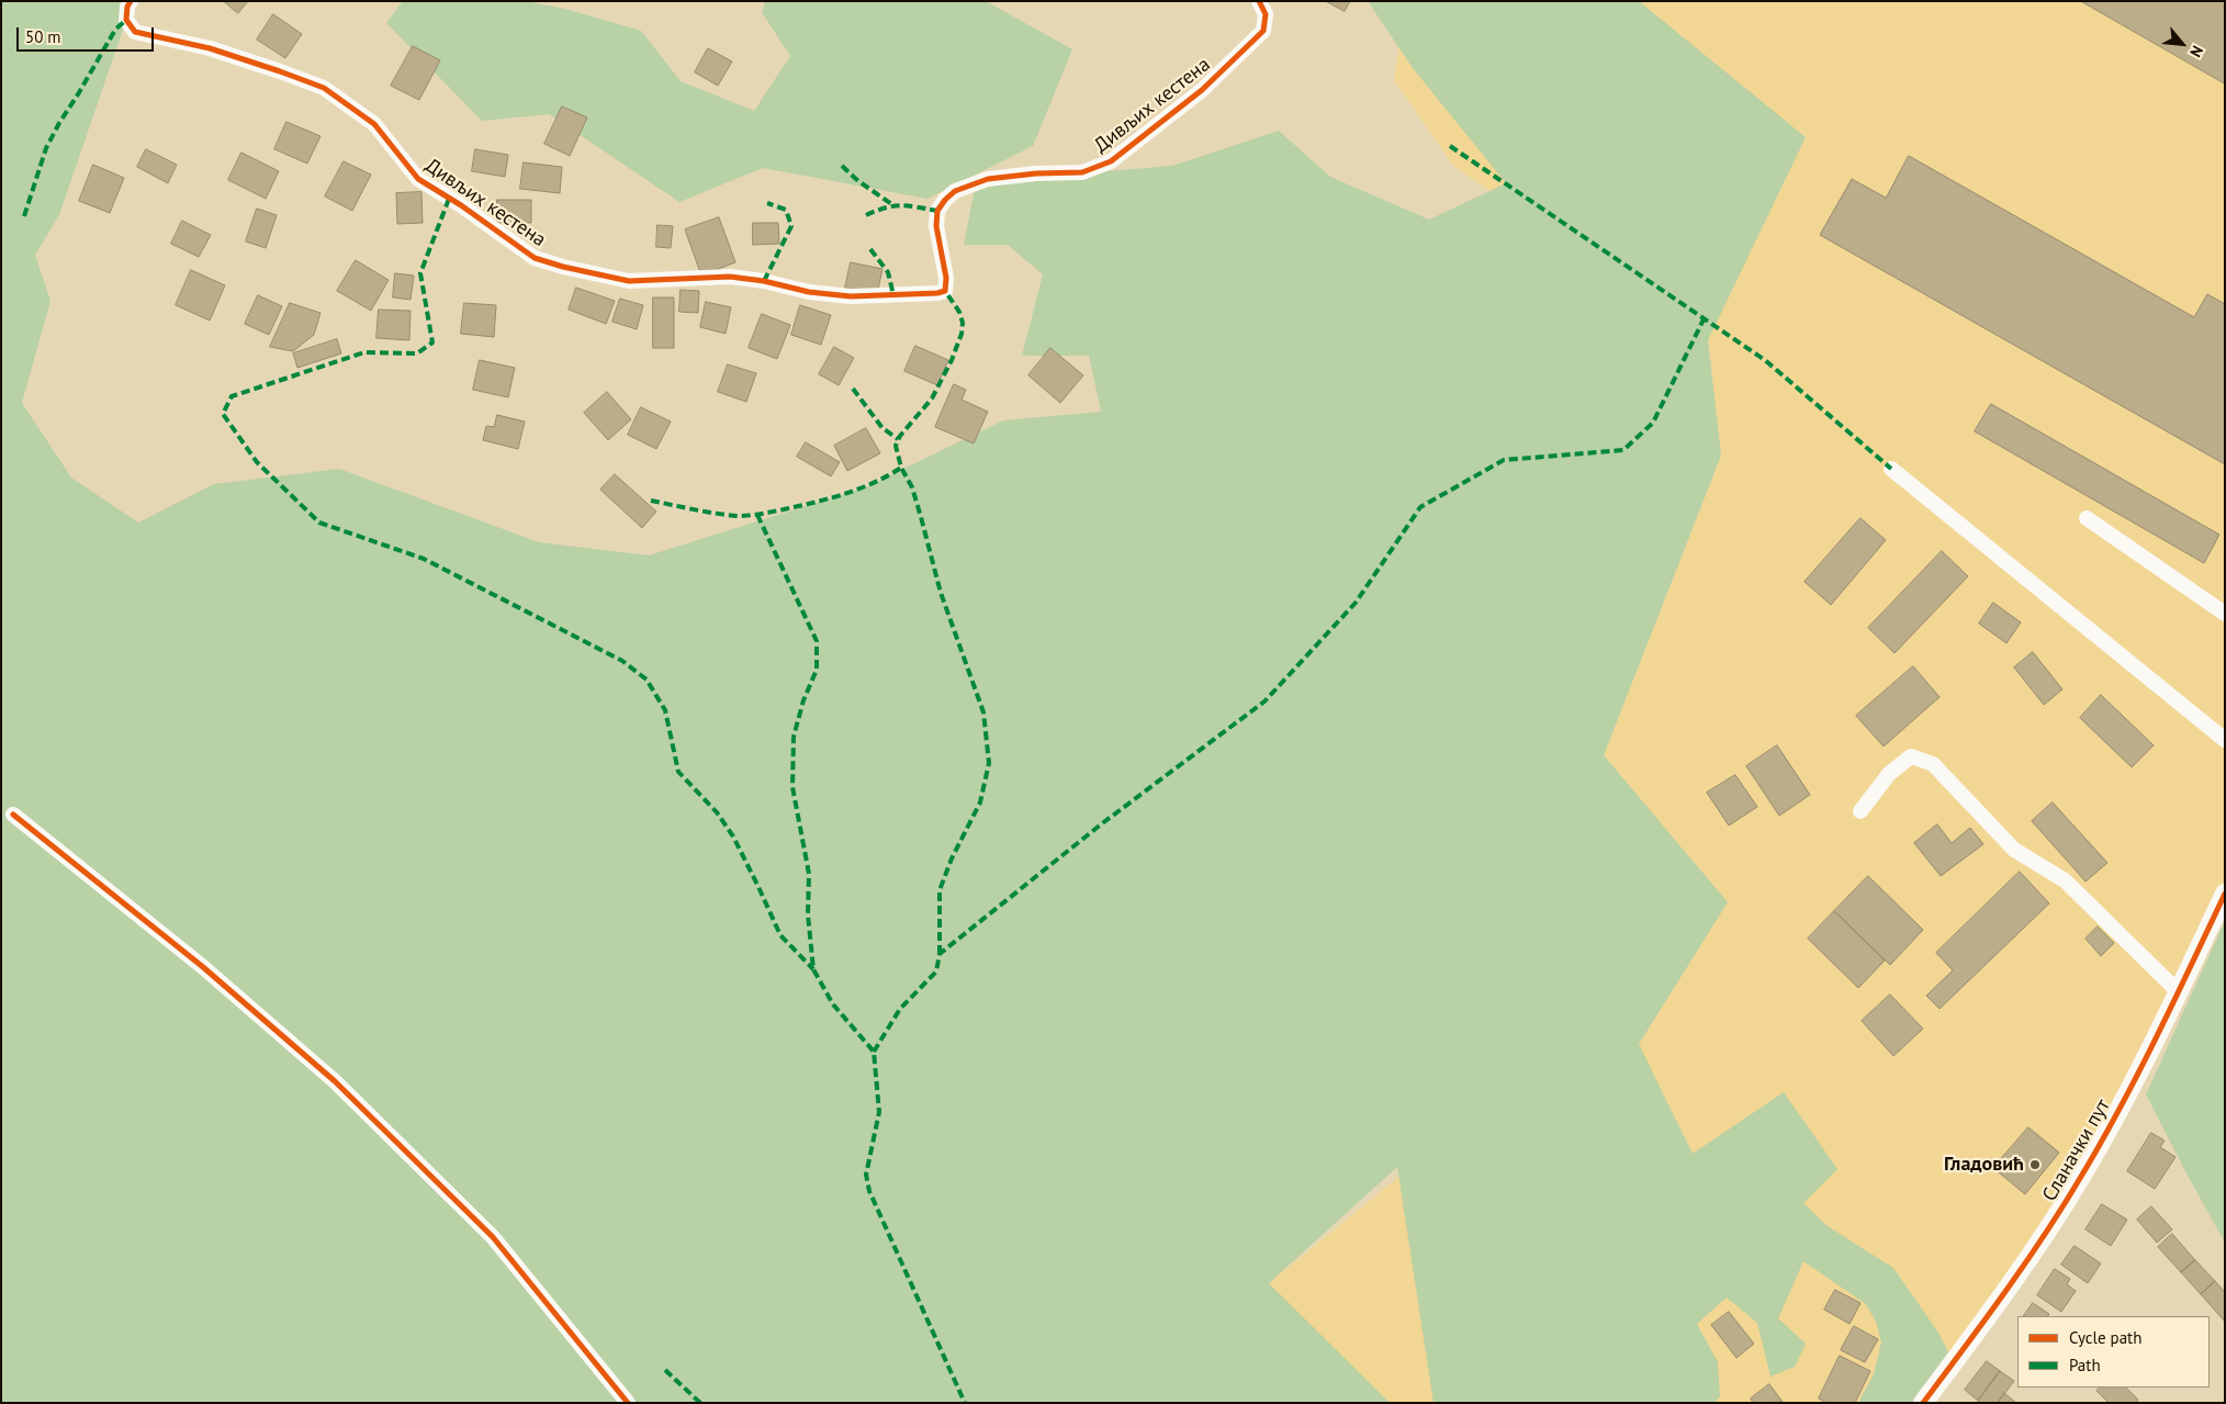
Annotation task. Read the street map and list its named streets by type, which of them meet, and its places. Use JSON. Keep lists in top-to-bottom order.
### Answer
{
  "streets": {
    "street": ["Дивљих кестена", "Сланачки пут"]
  },
  "places": ["Гладовић"],
  "legend": ["Cycle path", "Path"],
  "scale_bar": "50 m",
  "north": "bottom right"
}
